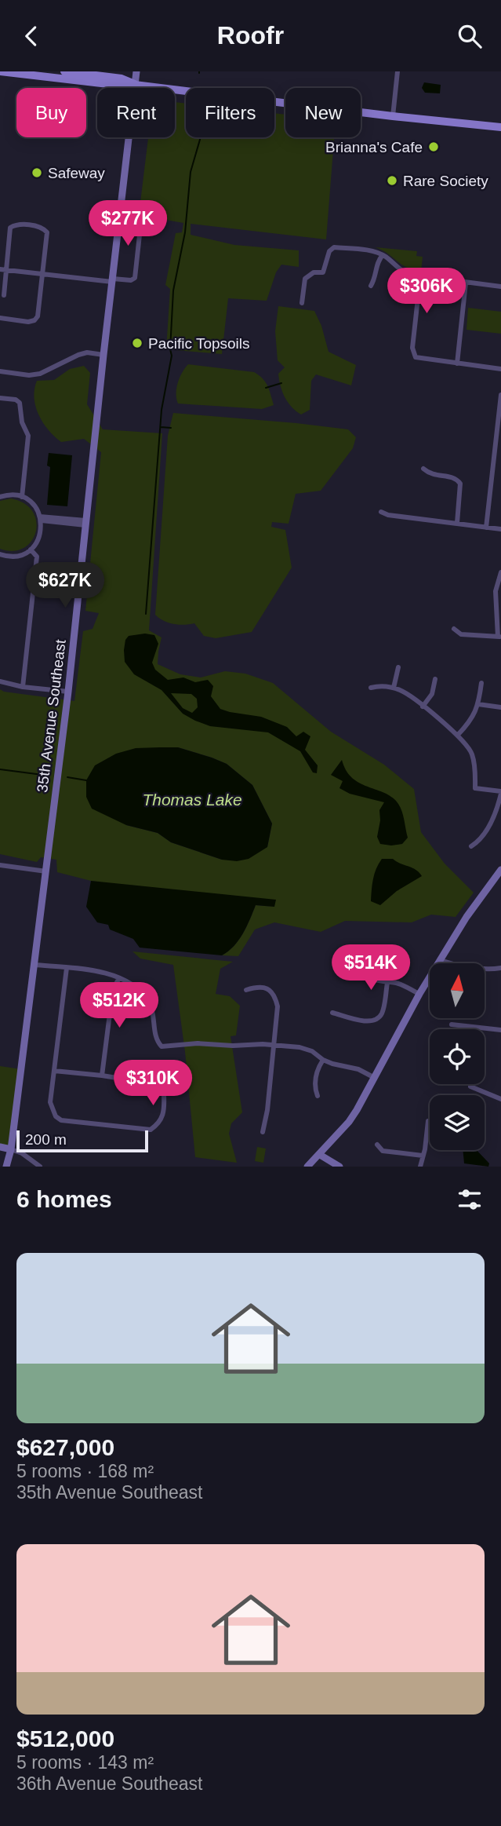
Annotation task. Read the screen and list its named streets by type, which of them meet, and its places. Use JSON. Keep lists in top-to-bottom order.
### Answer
{
  "streets": {
    "street": ["35th Avenue Southeast"]
  },
  "water": ["Thomas Lake"],
  "places": [
    "Brianna's Cafe",
    "Safeway",
    "Rare Society",
    "Pacific Topsoils"
  ],
  "scale_bar": "200 m",
  "north": "top",
  "page": {
    "header": "Roofr",
    "chip": [
      "Buy",
      "Rent",
      "Filters",
      "New"
    ],
    "price": [
      "$277K",
      "$306K",
      "$627K",
      "$514K",
      "$512K",
      "$310K"
    ],
    "scale": "200 m",
    "heading": "6 homes",
    "list": [
      {
        "name": "$627,000",
        "note": "5 rooms · 168 m² · 35th Avenue Southeast"
      },
      {
        "name": "$512,000",
        "note": "5 rooms · 143 m² · 36th Avenue Southeast"
      }
    ]
  }
}
